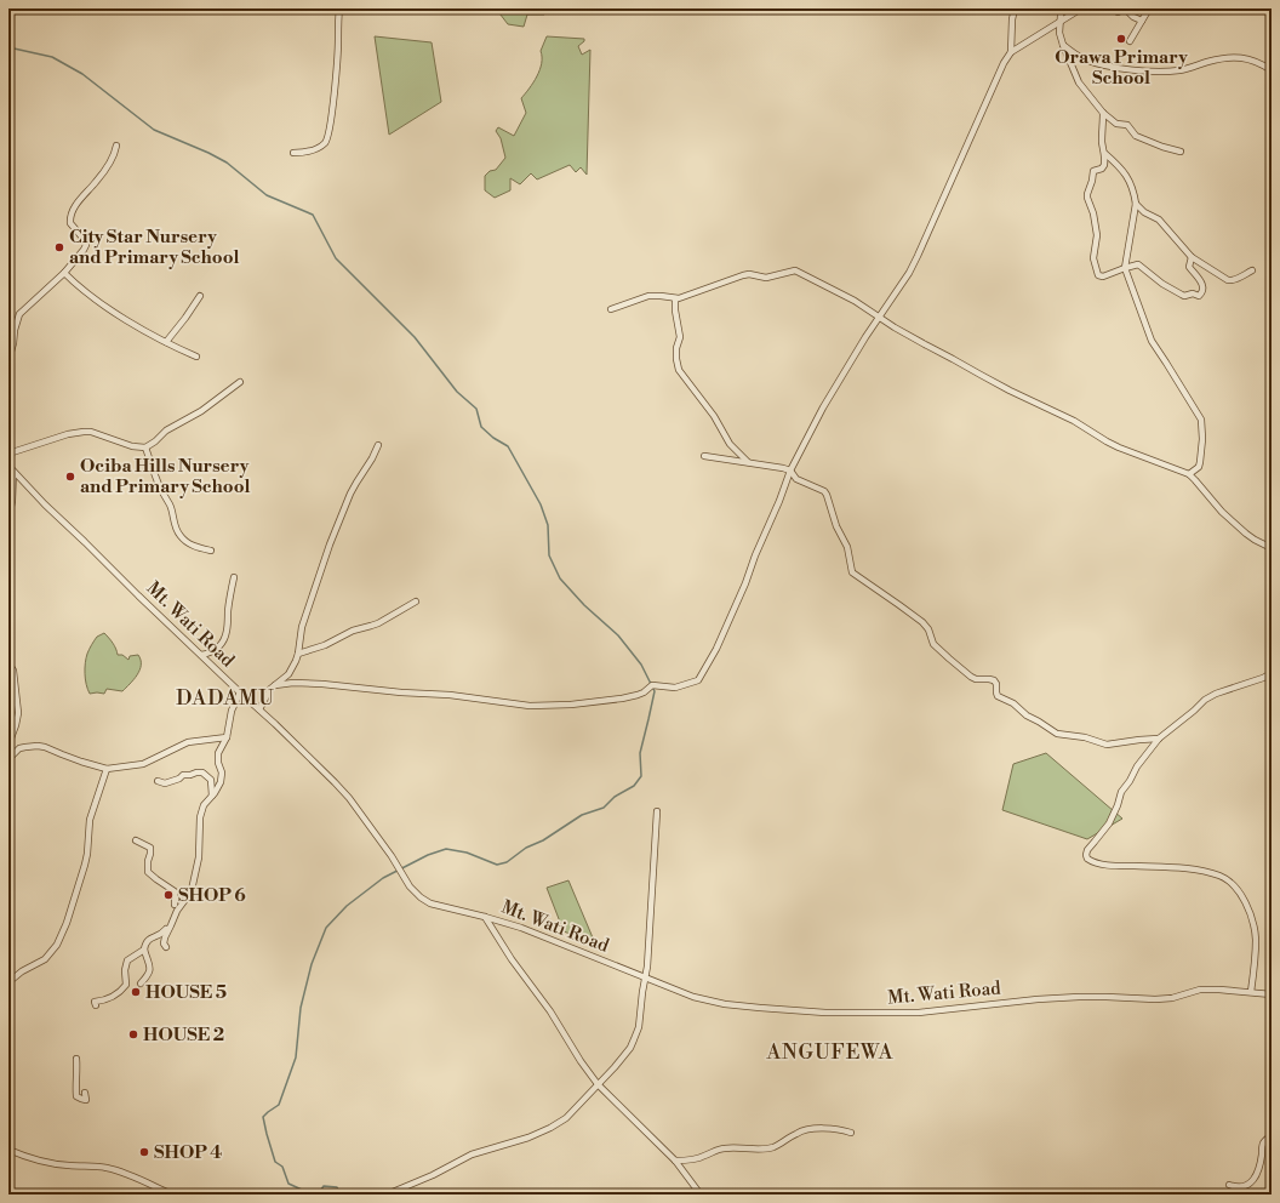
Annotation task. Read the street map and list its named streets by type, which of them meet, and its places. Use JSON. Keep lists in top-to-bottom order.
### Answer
{
  "streets": {
    "street": ["Mt. Wati Road"]
  },
  "districts": ["DADAMU", "ANGUFEWA"],
  "places": [
    "Orawa Primary School",
    "City Star Nursery and Primary School",
    "Ociba Hills Nursery and Primary School",
    "SHOP 6",
    "HOUSE 5",
    "HOUSE 2",
    "SHOP 4"
  ]
}
